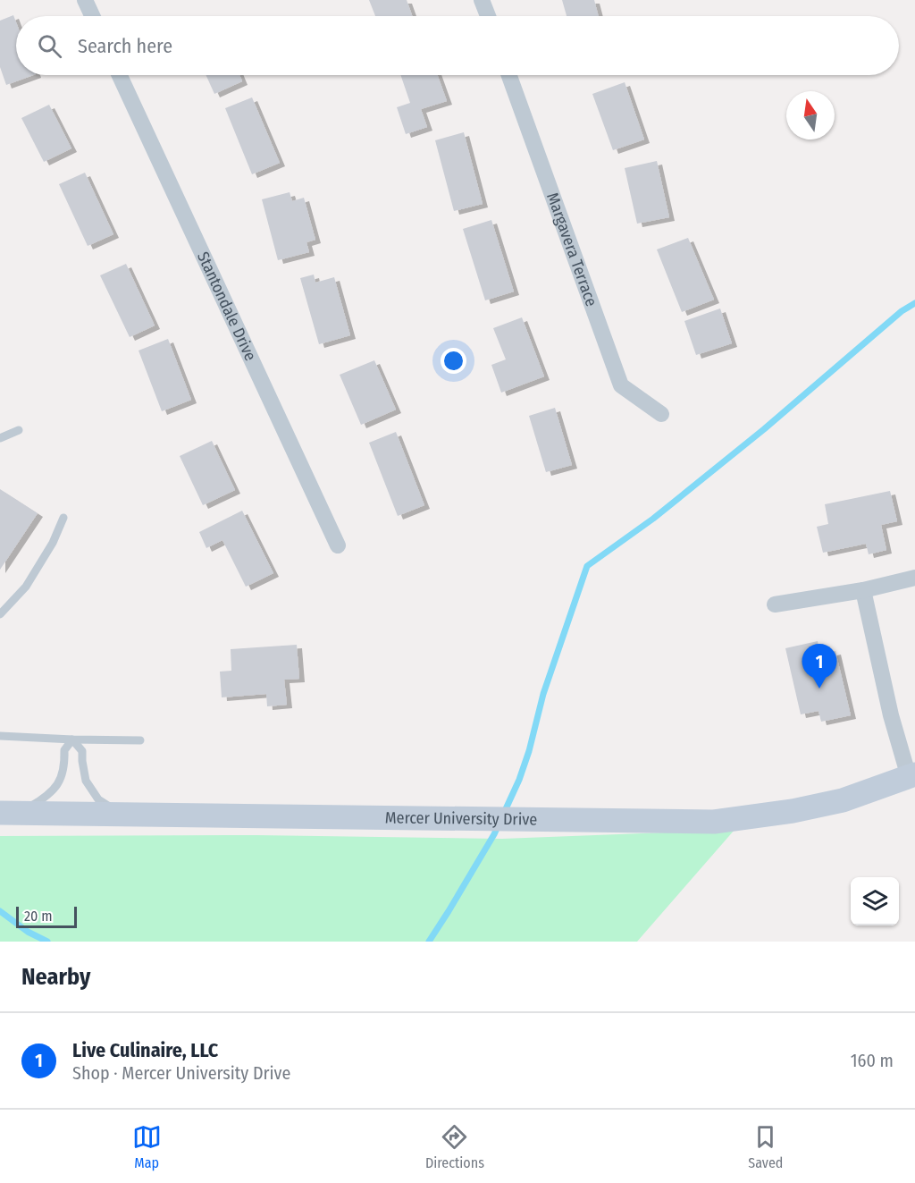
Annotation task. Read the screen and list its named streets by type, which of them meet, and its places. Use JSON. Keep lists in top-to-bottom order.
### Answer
{
  "streets": {
    "street": ["Margavera Terrace", "Stantondale Drive", "Mercer University Drive"]
  },
  "scale_bar": "20 m",
  "north": "top",
  "page": {
    "search": "Search here",
    "pins": "1",
    "scale": "20 m",
    "heading": "Nearby",
    "list": [
      {
        "mark": "1",
        "name": "Live Culinaire, LLC",
        "note": "Shop · Mercer University Drive",
        "value": "160 m"
      }
    ],
    "nav": ["Map", "Directions", "Saved"]
  }
}
